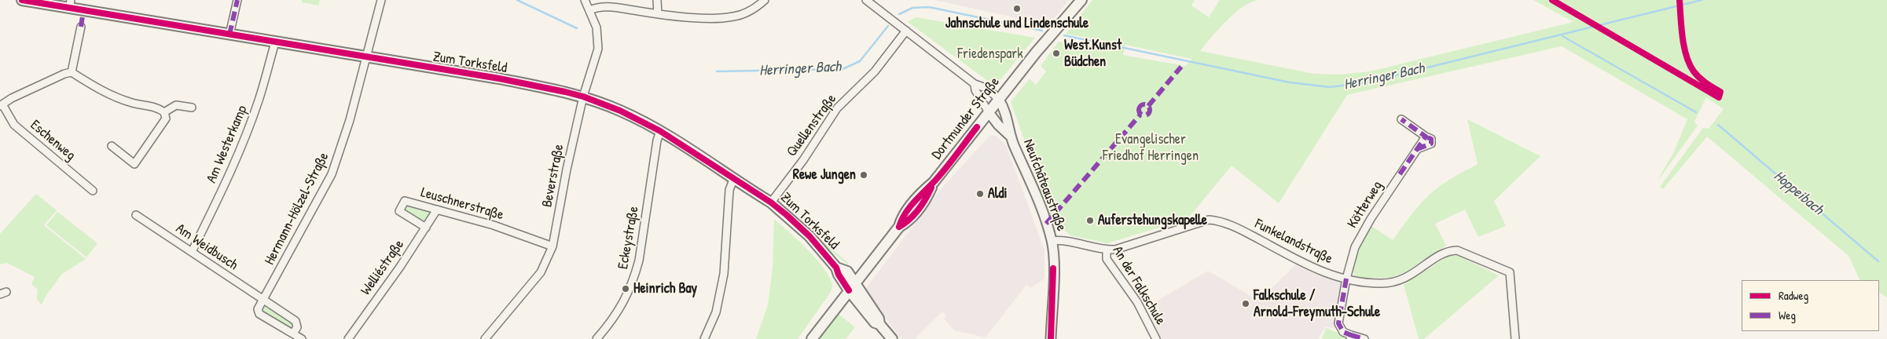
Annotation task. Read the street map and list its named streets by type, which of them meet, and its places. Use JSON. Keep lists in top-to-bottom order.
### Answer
{
  "streets": {
    "main road": ["Zum Torksfeld", "Dortmunder Straße"],
    "street": [
      "Quellenstraße",
      "Eschenweg",
      "Am Westerkamp",
      "Beverstraße",
      "Neufchâteaustraße",
      "Leuschnerstraße",
      "Kötterweg",
      "Hermann-Hölzel-Straße",
      "Eckeystraße",
      "Funkelandstraße",
      "Am Weidbusch",
      "Welliéstraße",
      "An der Falkschule"
    ]
  },
  "crossings": [
    ["Zum Torksfeld", "Dortmunder Straße"],
    ["Zum Torksfeld", "Quellenstraße"],
    ["Zum Torksfeld", "Am Westerkamp"],
    ["Zum Torksfeld", "Beverstraße"],
    ["Zum Torksfeld", "Hermann-Hölzel-Straße"],
    ["Zum Torksfeld", "Eckeystraße"],
    ["Dortmunder Straße", "Neufchâteaustraße"],
    ["Am Westerkamp", "Am Weidbusch"],
    ["Beverstraße", "Leuschnerstraße"],
    ["Neufchâteaustraße", "An der Falkschule"],
    ["Leuschnerstraße", "Welliéstraße"],
    ["Kötterweg", "Funkelandstraße"],
    ["Hermann-Hölzel-Straße", "Am Weidbusch"],
    ["Funkelandstraße", "An der Falkschule"]
  ],
  "water": ["Herringer Bach", "Hoppeibach"],
  "parks": ["Friedenspark", "Evangelischer Friedhof Herringen"],
  "places": [
    "Jahnschule und Lindenschule",
    "West.Kunst Büdchen",
    "Rewe Jungen",
    "Aldi",
    "Auferstehungskapelle",
    "Heinrich Bay",
    "Falkschule / Arnold-Freymuth-Schule"
  ],
  "legend": ["Radweg", "Weg"]
}
